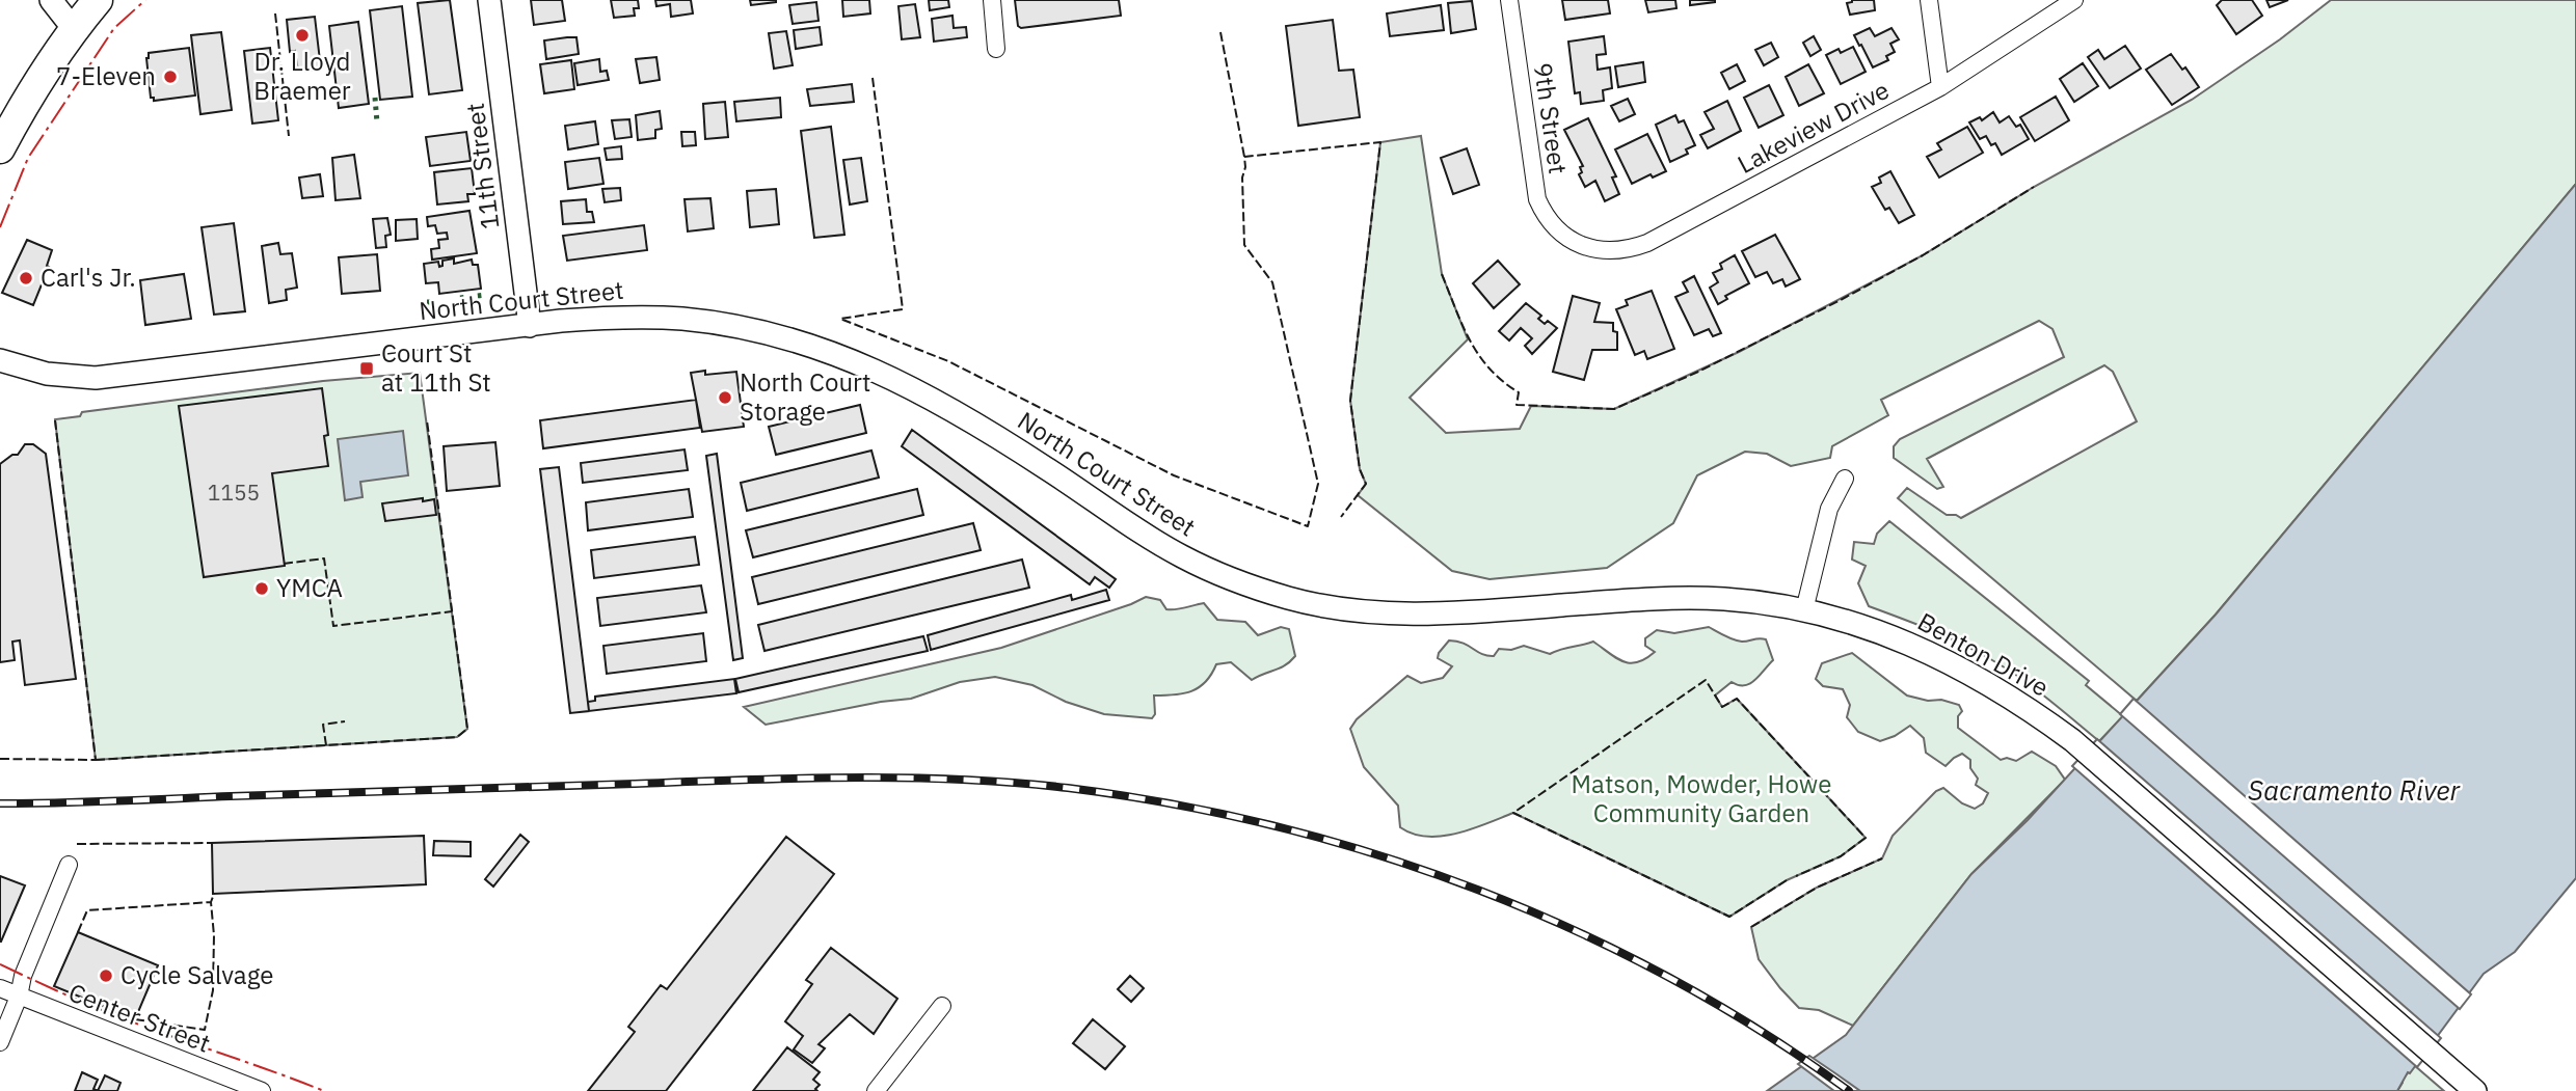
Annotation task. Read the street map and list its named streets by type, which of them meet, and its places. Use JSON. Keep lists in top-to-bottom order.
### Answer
{
  "streets": {
    "street": [
      "9th Street",
      "Lakeview Drive",
      "11th Street",
      "North Court Street",
      "Benton Drive",
      "Center Street"
    ]
  },
  "crossings": [
    ["9th Street", "Lakeview Drive"],
    ["11th Street", "North Court Street"],
    ["North Court Street", "Benton Drive"]
  ],
  "water": ["Sacramento River"],
  "parks": ["Matson, Mowder, Howe Community Garden"],
  "places": {
    "other": [
      "Dr. Lloyd Braemer",
      "7-Eleven",
      "Carl's Jr.",
      "North Court Storage",
      "YMCA",
      "Cycle Salvage"
    ],
    "transit": ["Court St at 11th St"]
  },
  "house_numbers": ["1155"]
}
